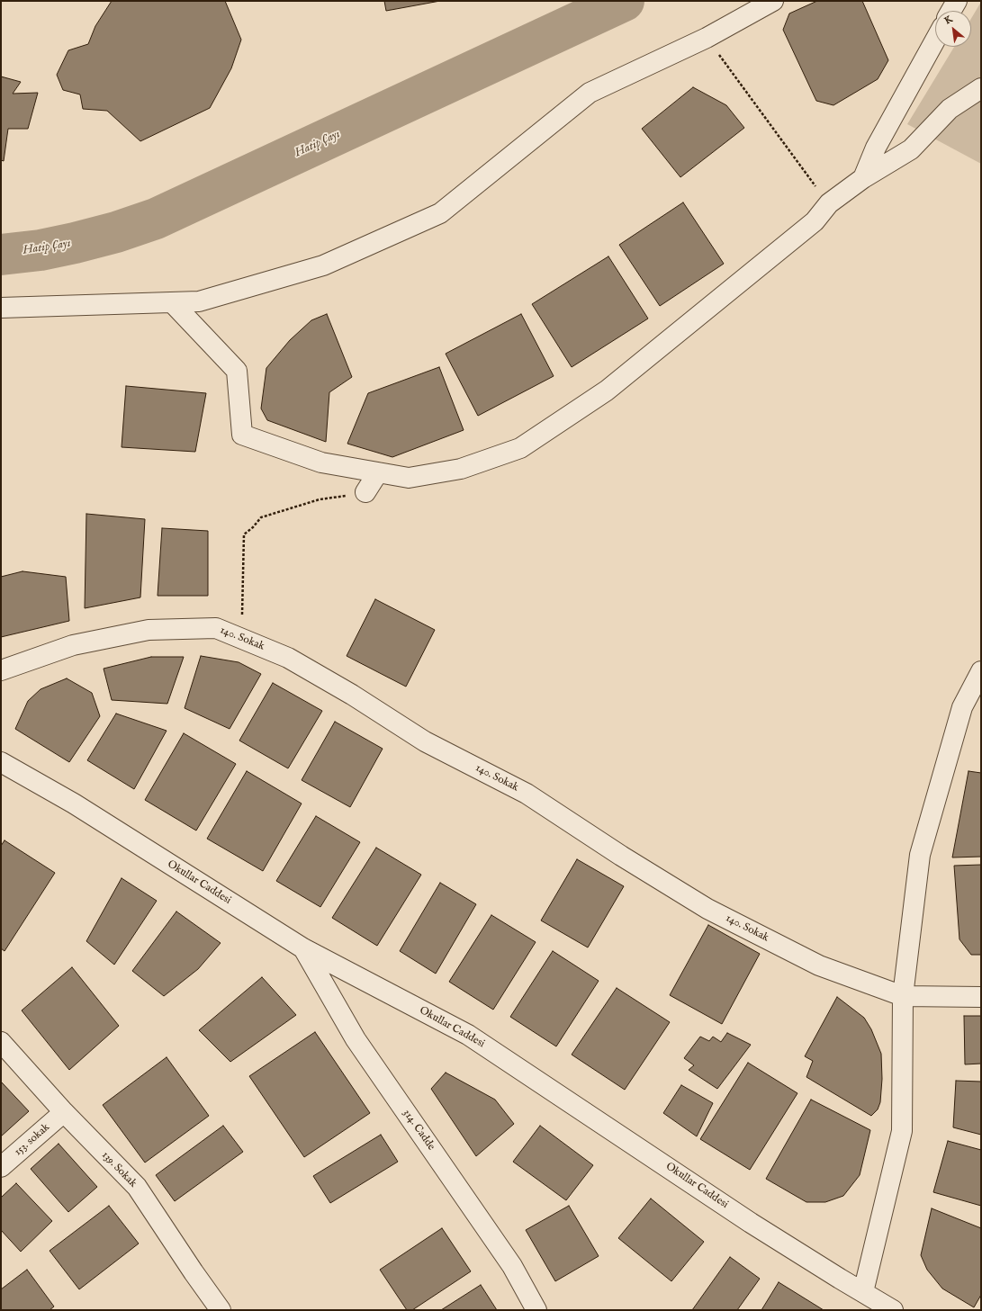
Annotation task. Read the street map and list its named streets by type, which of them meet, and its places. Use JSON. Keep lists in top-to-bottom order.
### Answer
{
  "streets": {
    "street": [
      "140. Sokak",
      "Okullar Caddesi",
      "314. Cadde",
      "153. sokak",
      "139. Sokak"
    ]
  },
  "crossings": [
    ["Okullar Caddesi", "314. Cadde"],
    ["153. sokak", "139. Sokak"]
  ],
  "water": ["Hatip Çayı"],
  "north": "top left"
}
